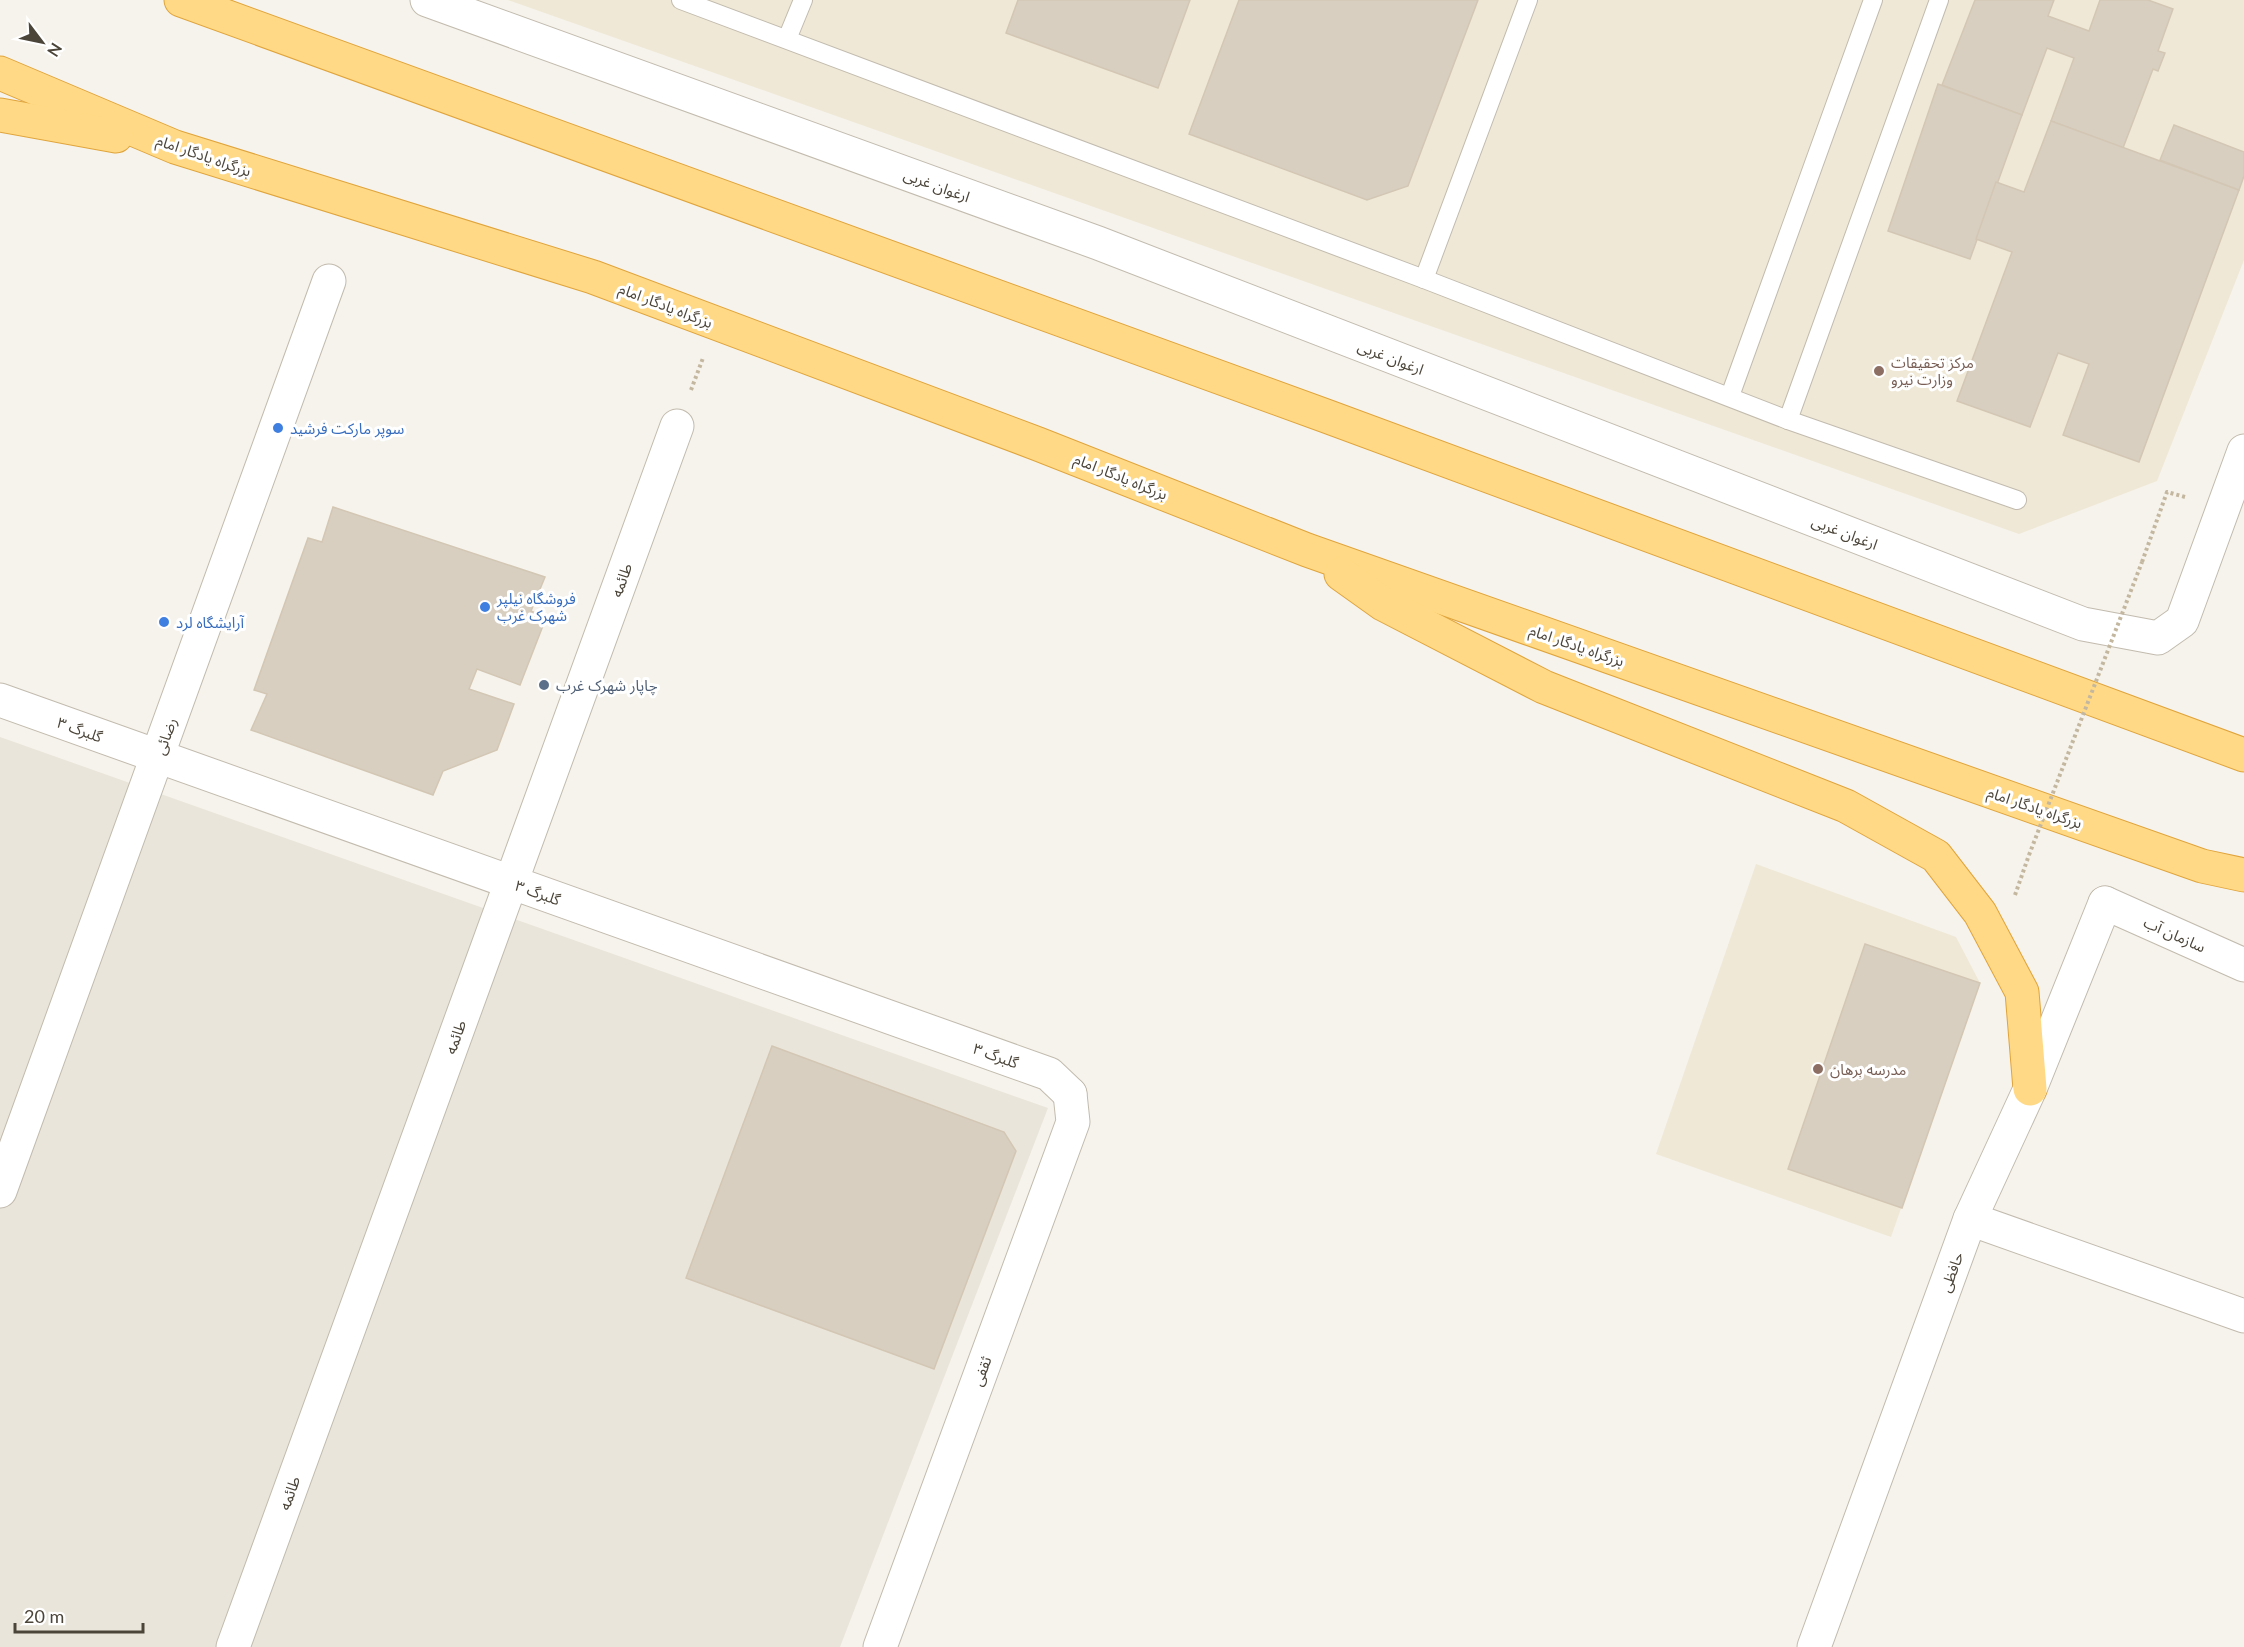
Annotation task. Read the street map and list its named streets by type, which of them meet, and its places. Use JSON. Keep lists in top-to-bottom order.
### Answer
{
  "streets": {
    "highway": ["بزرگراه یادگار امام"],
    "street": [
      "ارغوان غربی",
      "طائمه",
      "گلبرگ ۳",
      "رضائی",
      "سازمان آب",
      "حافظی",
      "ثقفی"
    ]
  },
  "crossings": [
    ["طائمه", "گلبرگ ۳"],
    ["گلبرگ ۳", "رضائی"],
    ["گلبرگ ۳", "ثقفی"],
    ["سازمان آب", "حافظی"]
  ],
  "places": [
    "مرکز تحقیقات وزارت نیرو",
    "سوپر مارکت فرشید",
    "فروشگاه نیلپر شهرک غرب",
    "آرایشگاه لرد",
    "چاپار شهرک غرب",
    "مدرسه برهان"
  ],
  "scale_bar": "20 m",
  "north": "bottom right"
}
